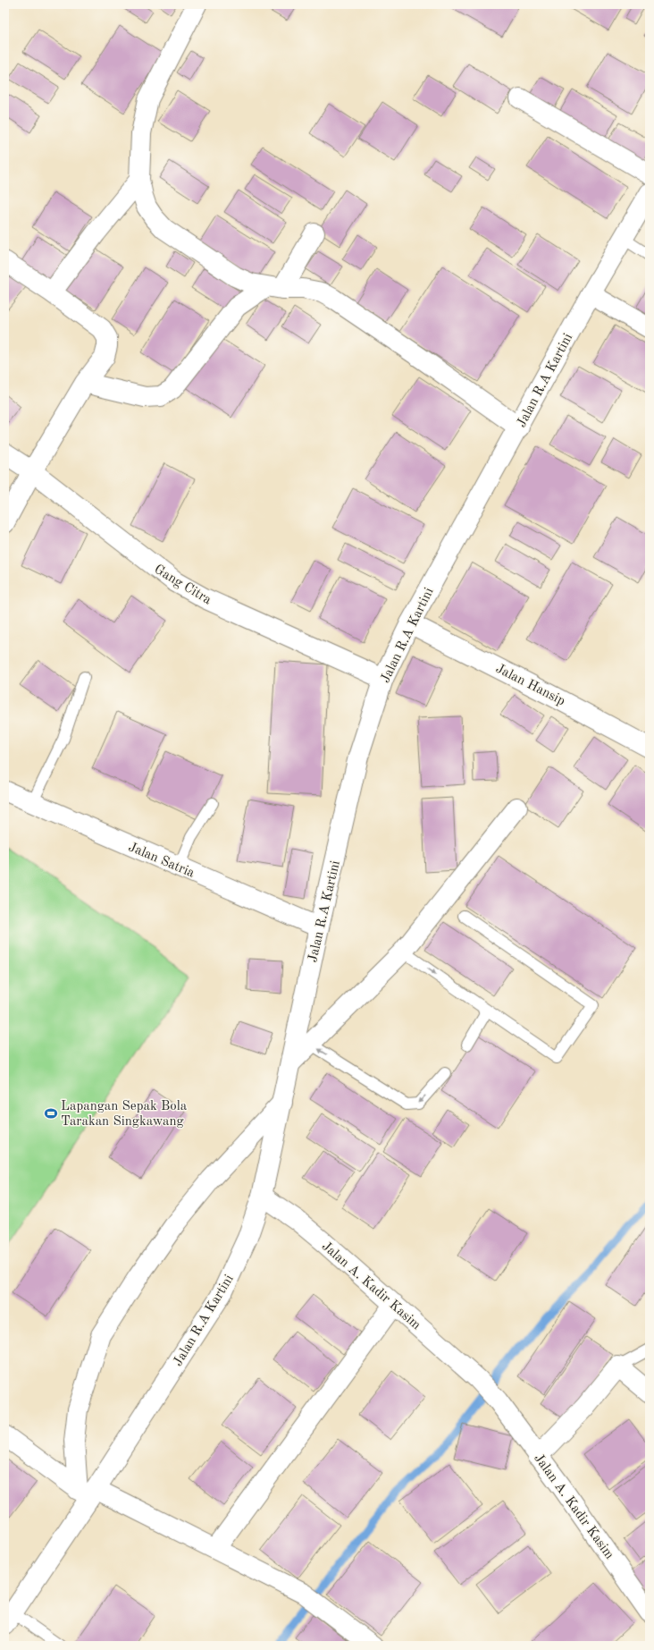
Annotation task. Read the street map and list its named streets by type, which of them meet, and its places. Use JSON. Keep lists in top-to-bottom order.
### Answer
{
  "streets": {
    "street": [
      "Jalan R.A Kartini",
      "Gang Citra",
      "Jalan Hansip",
      "Jalan Satria",
      "Jalan A. Kadir Kasim"
    ]
  },
  "crossings": [
    ["Jalan R.A Kartini", "Gang Citra"],
    ["Jalan R.A Kartini", "Jalan Hansip"],
    ["Jalan R.A Kartini", "Jalan Satria"],
    ["Jalan R.A Kartini", "Jalan A. Kadir Kasim"]
  ],
  "places": {
    "sports": ["Lapangan Sepak Bola Tarakan Singkawang"]
  }
}
